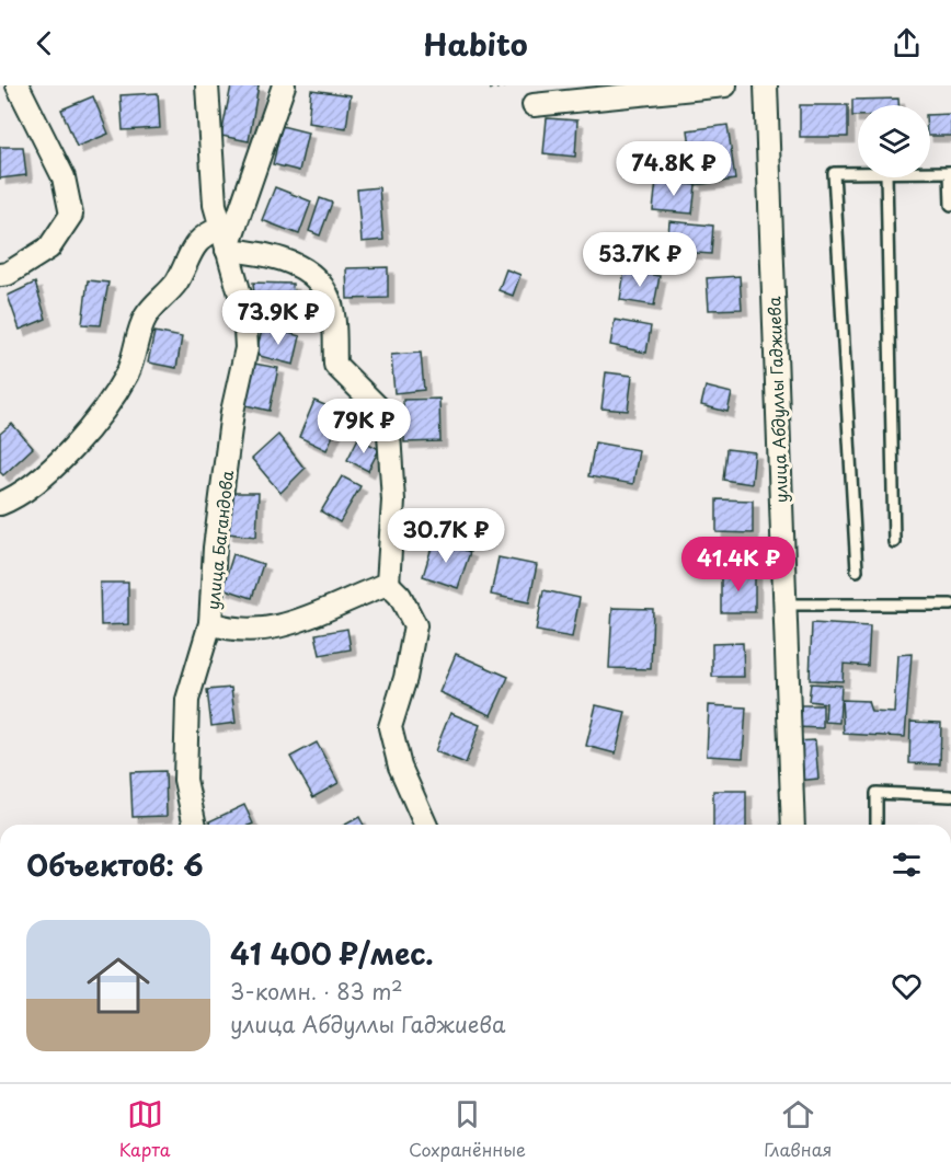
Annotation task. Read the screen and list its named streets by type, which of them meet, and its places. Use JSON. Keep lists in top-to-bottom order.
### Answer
{
  "streets": {
    "street": ["улица Абдуллы Гаджиева", "улица Багандова"]
  },
  "page": {
    "header": "Habito",
    "price": [
      "74.8K ₽",
      "53.7K ₽",
      "73.9K ₽",
      "79K ₽",
      "30.7K ₽",
      "41.4K ₽"
    ],
    "heading": "Объектов: 6",
    "list": [
      {
        "name": "41 400 ₽/мес.",
        "note": "3-комн. · 83 m² · улица Абдуллы Гаджиева"
      }
    ],
    "tabs": ["Карта", "Сохранённые", "Главная"]
  }
}
